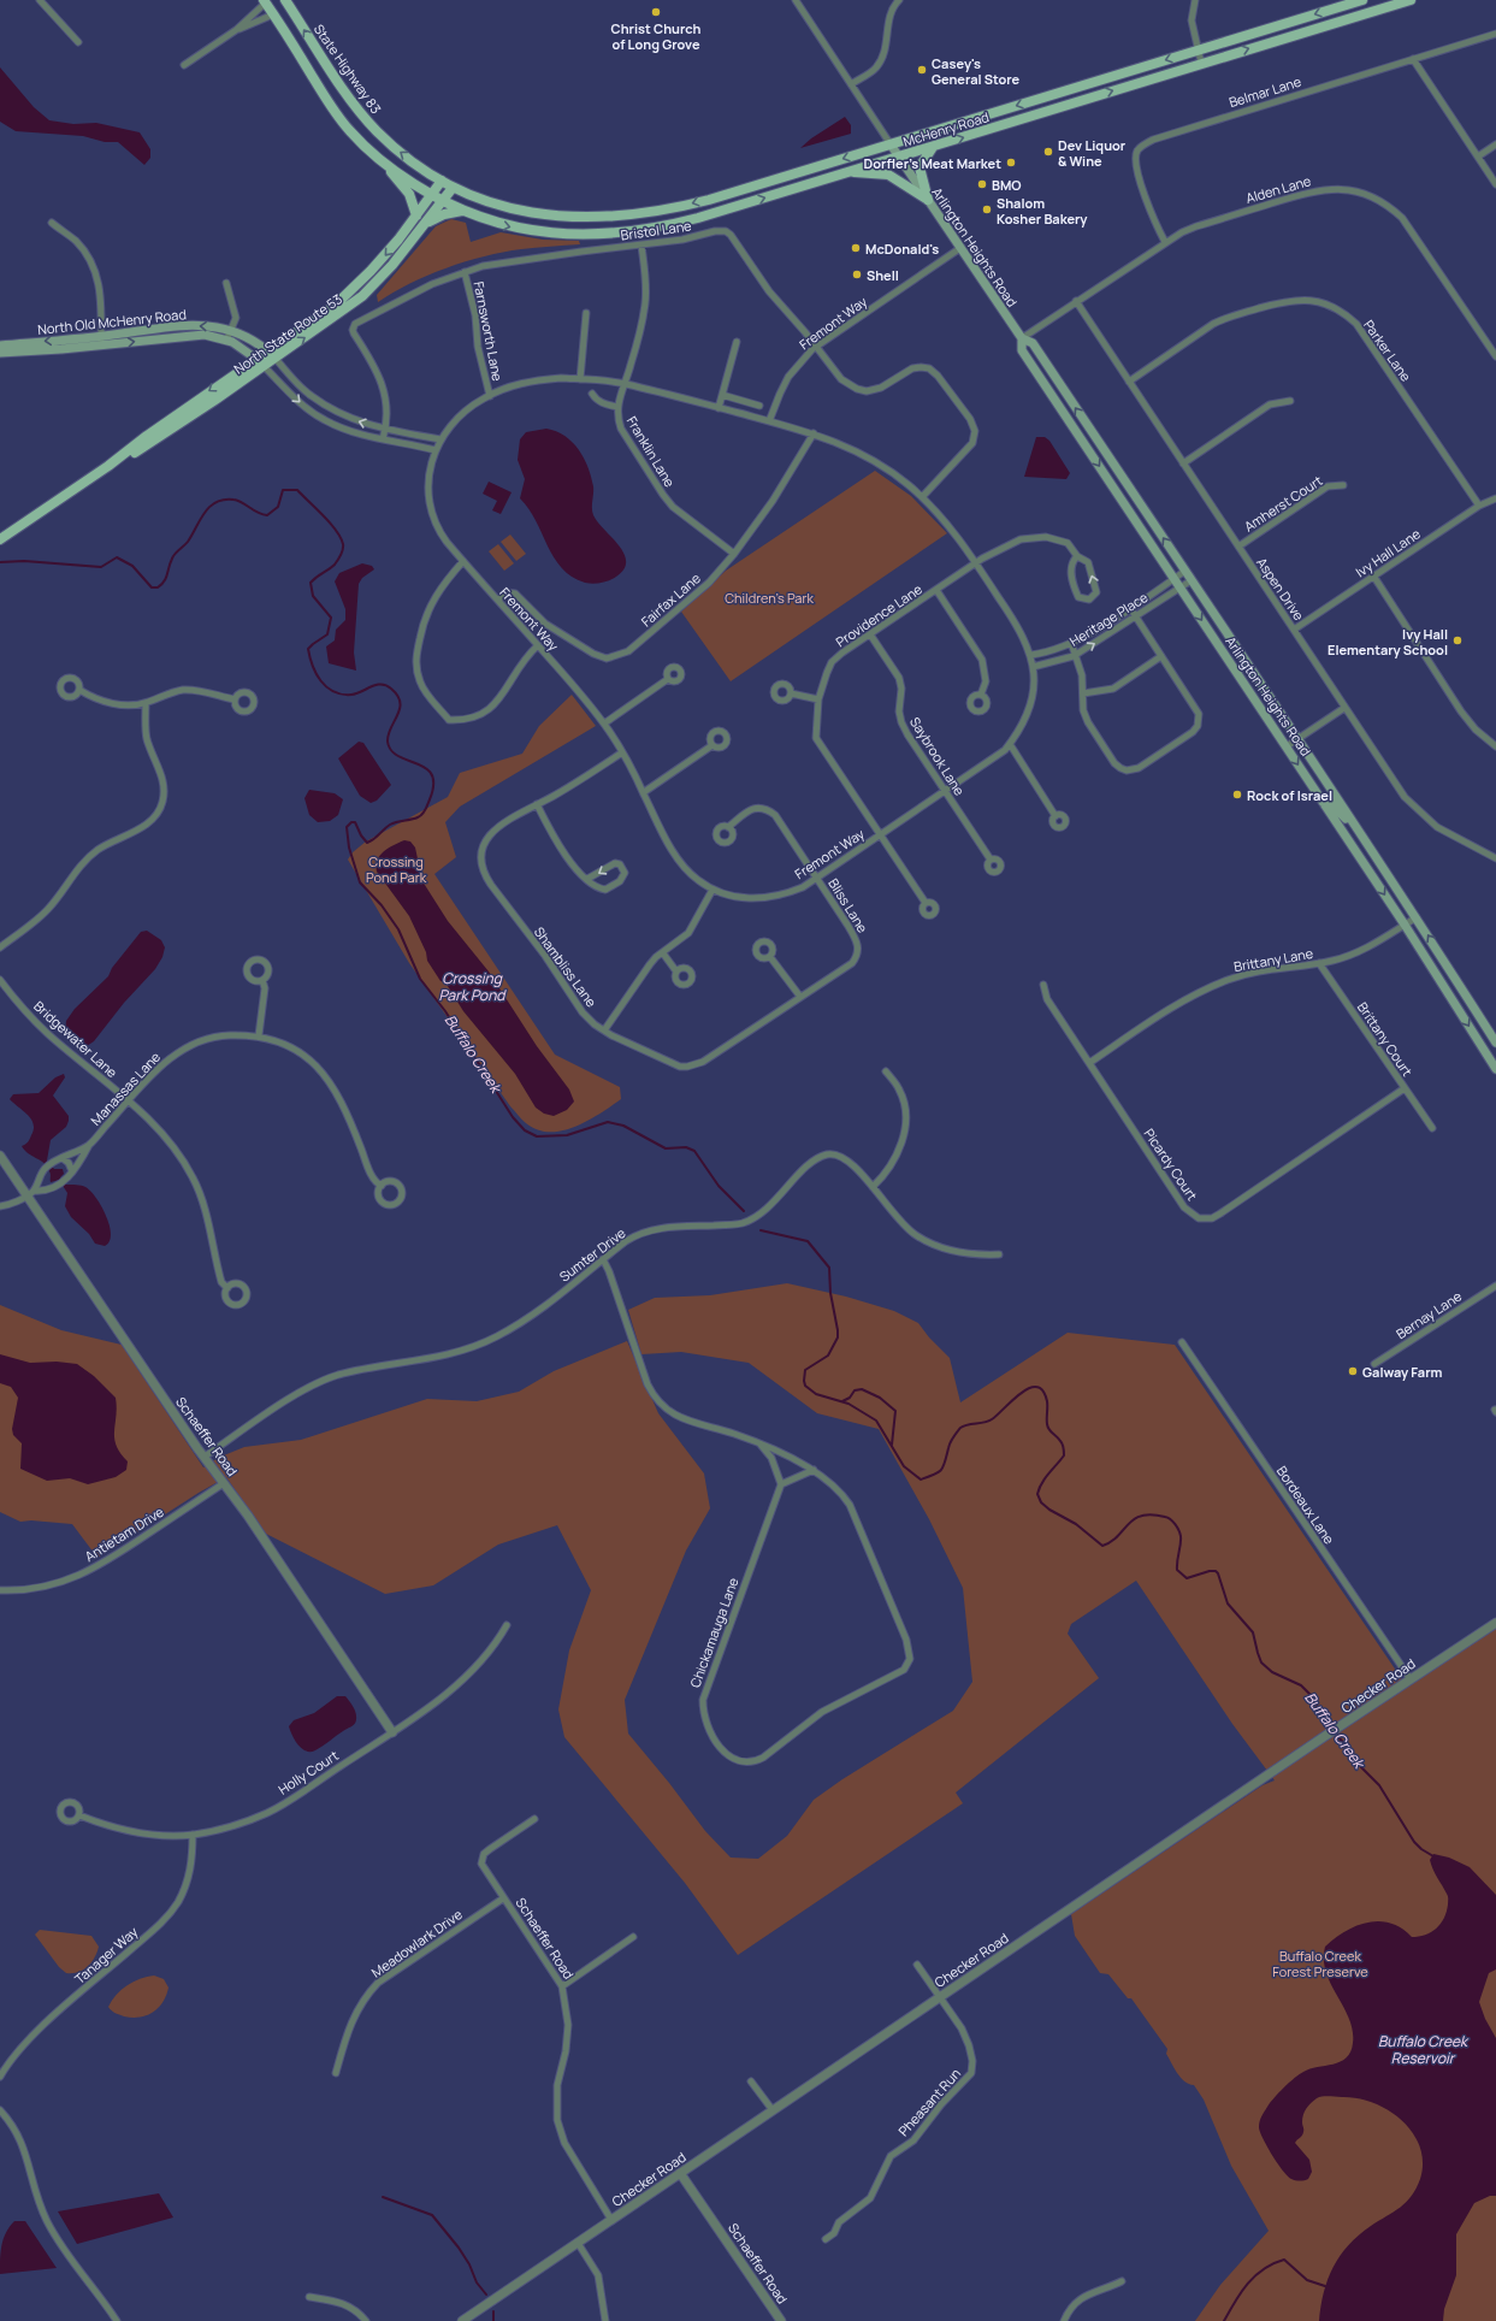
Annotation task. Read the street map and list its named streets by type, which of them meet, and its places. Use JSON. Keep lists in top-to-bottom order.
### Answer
{
  "streets": {
    "main road": [
      "State Highway 83",
      "McHenry Road",
      "Arlington Heights Road",
      "North Old McHenry Road",
      "North State Route 53"
    ],
    "street": [
      "Belmar Lane",
      "Alden Lane",
      "Bristol Lane",
      "Fremont Way",
      "Farnsworth Lane",
      "Parker Lane",
      "Franklin Lane",
      "Amherst Court",
      "Ivy Hall Lane",
      "Aspen Drive",
      "Fairfax Lane",
      "Providence Lane",
      "Heritage Place",
      "Saybrook Lane",
      "Bliss Lane",
      "Brittany Lane",
      "Shambliss Lane",
      "Bridgewater Lane",
      "Brittany Court",
      "Manassas Lane",
      "Picardy Court",
      "Sumter Drive",
      "Bernay Lane",
      "Schaeffer Road",
      "Bordeaux Lane",
      "Antietam Drive",
      "Chickamauga Lane",
      "Checker Road",
      "Holly Court",
      "Meadowlark Drive",
      "Tanager Way",
      "Pheasant Run"
    ]
  },
  "crossings": [
    ["State Highway 83", "McHenry Road"],
    ["State Highway 83", "North State Route 53"],
    ["Belmar Lane", "Alden Lane"],
    ["McHenry Road", "Arlington Heights Road"],
    ["McHenry Road", "North State Route 53"],
    ["Alden Lane", "Arlington Heights Road"],
    ["Alden Lane", "Aspen Drive"],
    ["Bristol Lane", "Fremont Way"],
    ["Bristol Lane", "Farnsworth Lane"],
    ["Bristol Lane", "Franklin Lane"],
    ["Arlington Heights Road", "Fremont Way"],
    ["Arlington Heights Road", "Heritage Place"],
    ["Arlington Heights Road", "Brittany Lane"],
    ["North Old McHenry Road", "North State Route 53"],
    ["Fremont Way", "Farnsworth Lane"],
    ["Fremont Way", "Franklin Lane"],
    ["Fremont Way", "Fairfax Lane"],
    ["Fremont Way", "Providence Lane"],
    ["Fremont Way", "Heritage Place"],
    ["Fremont Way", "Saybrook Lane"],
    ["Fremont Way", "Bliss Lane"],
    ["Fremont Way", "Shambliss Lane"],
    ["Parker Lane", "Ivy Hall Lane"],
    ["Parker Lane", "Aspen Drive"],
    ["Franklin Lane", "Fairfax Lane"],
    ["Amherst Court", "Aspen Drive"],
    ["Ivy Hall Lane", "Aspen Drive"],
    ["Providence Lane", "Saybrook Lane"],
    ["Bliss Lane", "Shambliss Lane"],
    ["Brittany Lane", "Brittany Court"],
    ["Brittany Lane", "Picardy Court"],
    ["Bridgewater Lane", "Manassas Lane"],
    ["Brittany Court", "Picardy Court"],
    ["Manassas Lane", "Schaeffer Road"],
    ["Sumter Drive", "Schaeffer Road"],
    ["Sumter Drive", "Chickamauga Lane"],
    ["Schaeffer Road", "Antietam Drive"],
    ["Schaeffer Road", "Checker Road"],
    ["Schaeffer Road", "Holly Court"],
    ["Schaeffer Road", "Meadowlark Drive"],
    ["Bordeaux Lane", "Checker Road"],
    ["Checker Road", "Pheasant Run"],
    ["Holly Court", "Tanager Way"]
  ],
  "water": ["Crossing Park Pond", "Buffalo Creek", "Buffalo Creek Reservoir"],
  "parks": ["Children's Park", "Crossing Pond Park", "Buffalo Creek Forest Preserve"],
  "places": [
    "Christ Church of Long Grove",
    "Casey's General Store",
    "Dev Liquor & Wine",
    "Dorfler's Meat Market",
    "BMO",
    "Shalom Kosher Bakery",
    "McDonald's",
    "Shell",
    "Ivy Hall Elementary School",
    "Rock of Israel",
    "Galway Farm"
  ]
}
